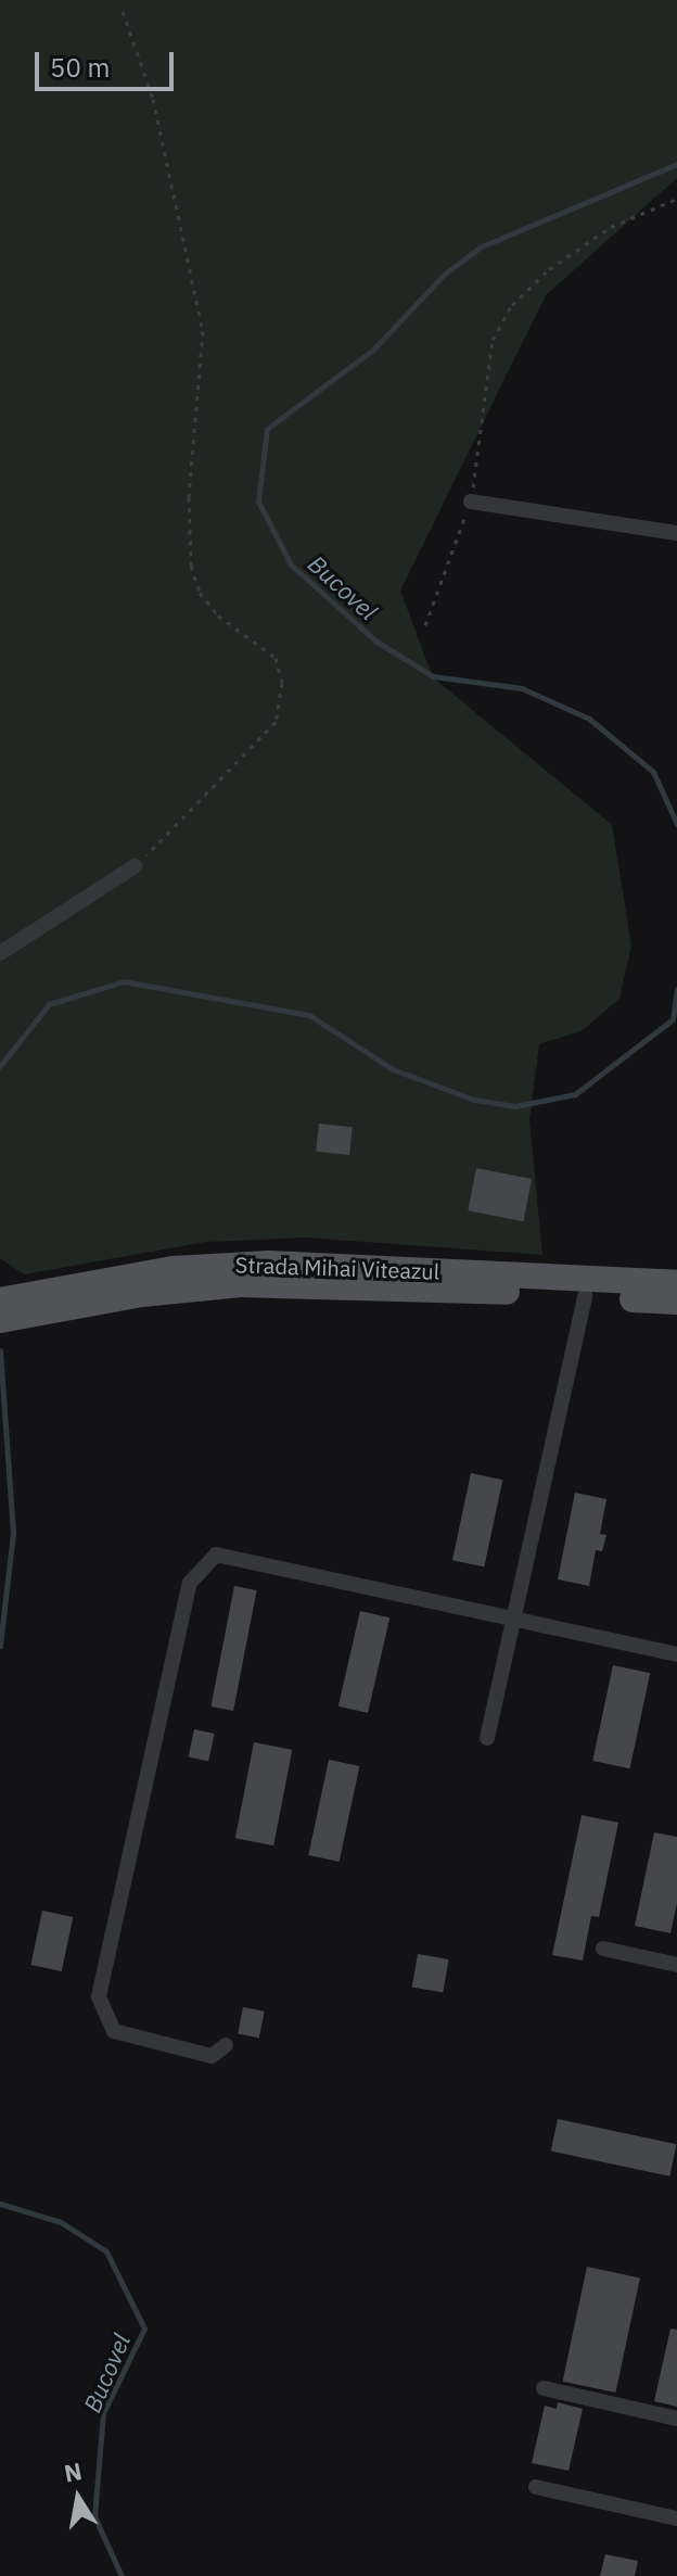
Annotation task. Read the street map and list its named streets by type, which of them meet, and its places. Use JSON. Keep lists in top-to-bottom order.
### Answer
{
  "streets": {
    "main road": ["Strada Mihai Viteazul"]
  },
  "water": ["Bucovel"],
  "scale_bar": "50 m",
  "north": "top"
}
